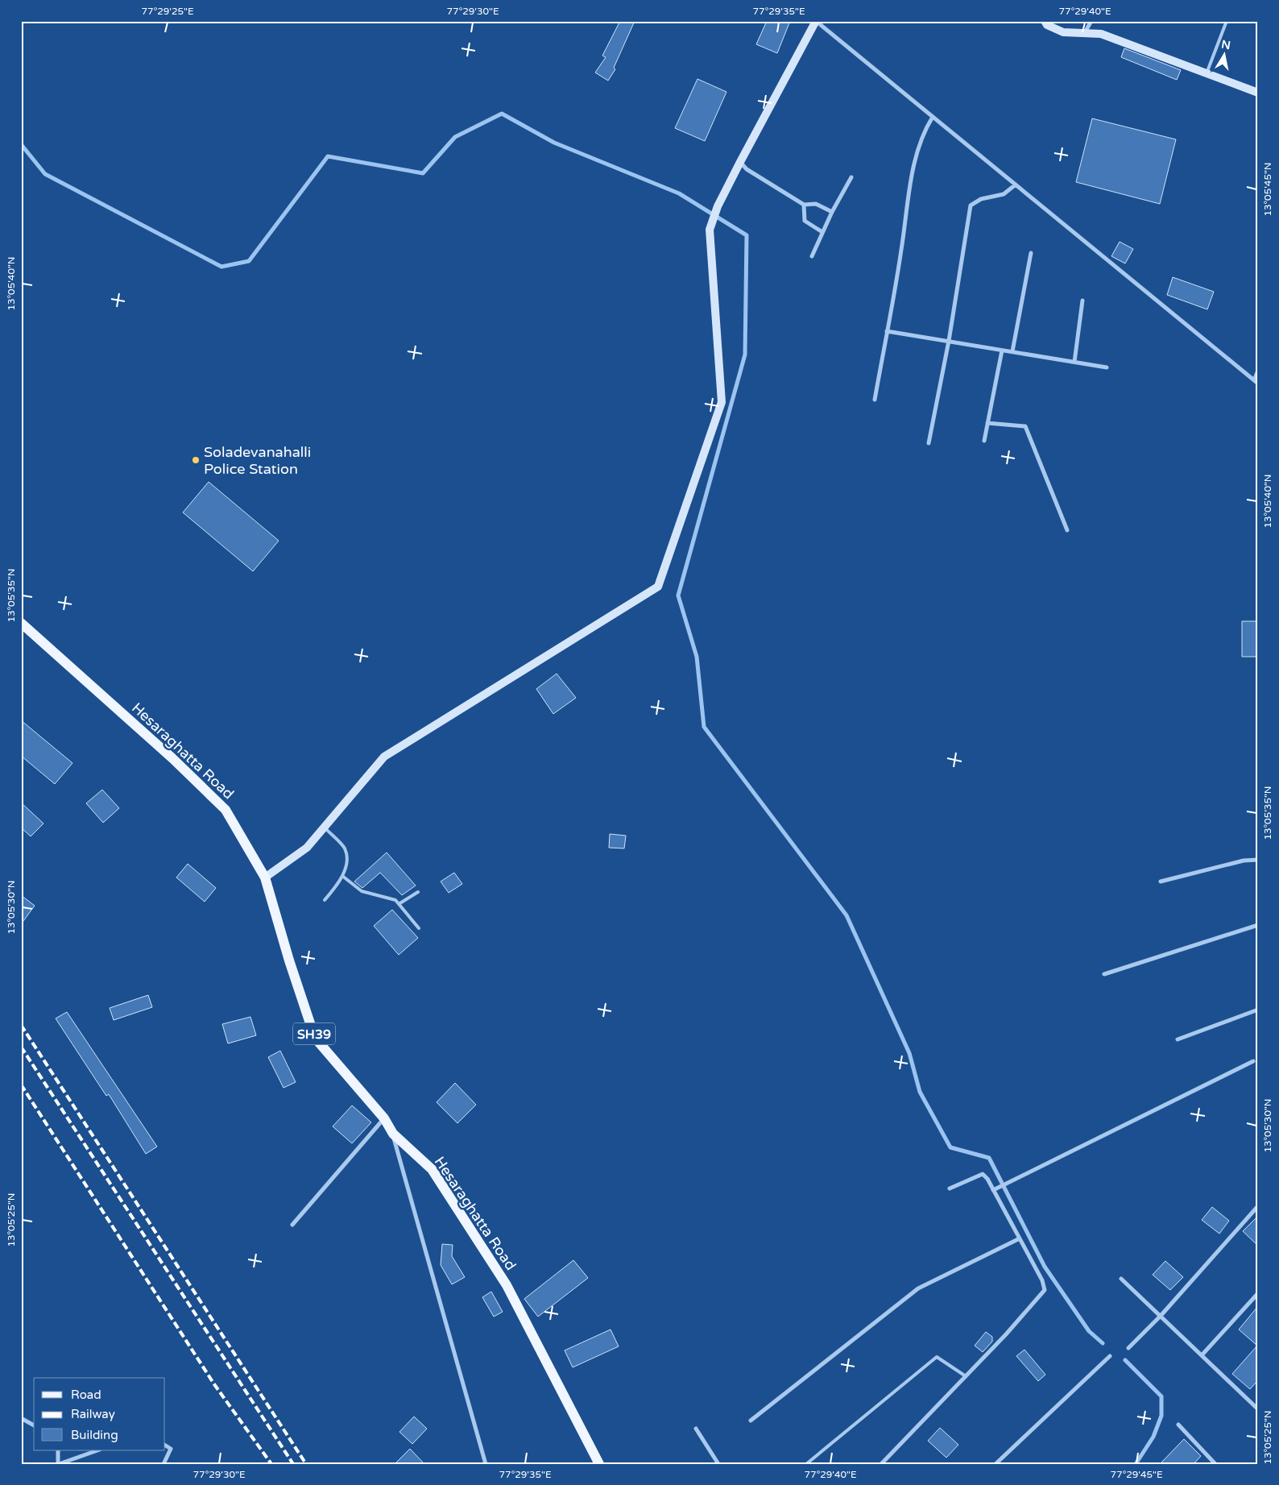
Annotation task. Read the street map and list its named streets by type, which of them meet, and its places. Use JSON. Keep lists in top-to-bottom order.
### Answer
{
  "streets": {
    "main road": ["Hesaraghatta Road", "SH39"]
  },
  "places": ["Soladevanahalli Police Station"],
  "legend": ["Road", "Railway", "Building"],
  "north": "top",
  "coordinates": [
    "77°29'25\"E",
    "77°29'30\"E",
    "77°29'35\"E",
    "77°29'40\"E",
    "13°05'45\"N",
    "13°05'40\"N",
    "13°05'35\"N",
    "13°05'30\"N",
    "13°05'25\"N",
    "77°29'45\"E"
  ]
}
